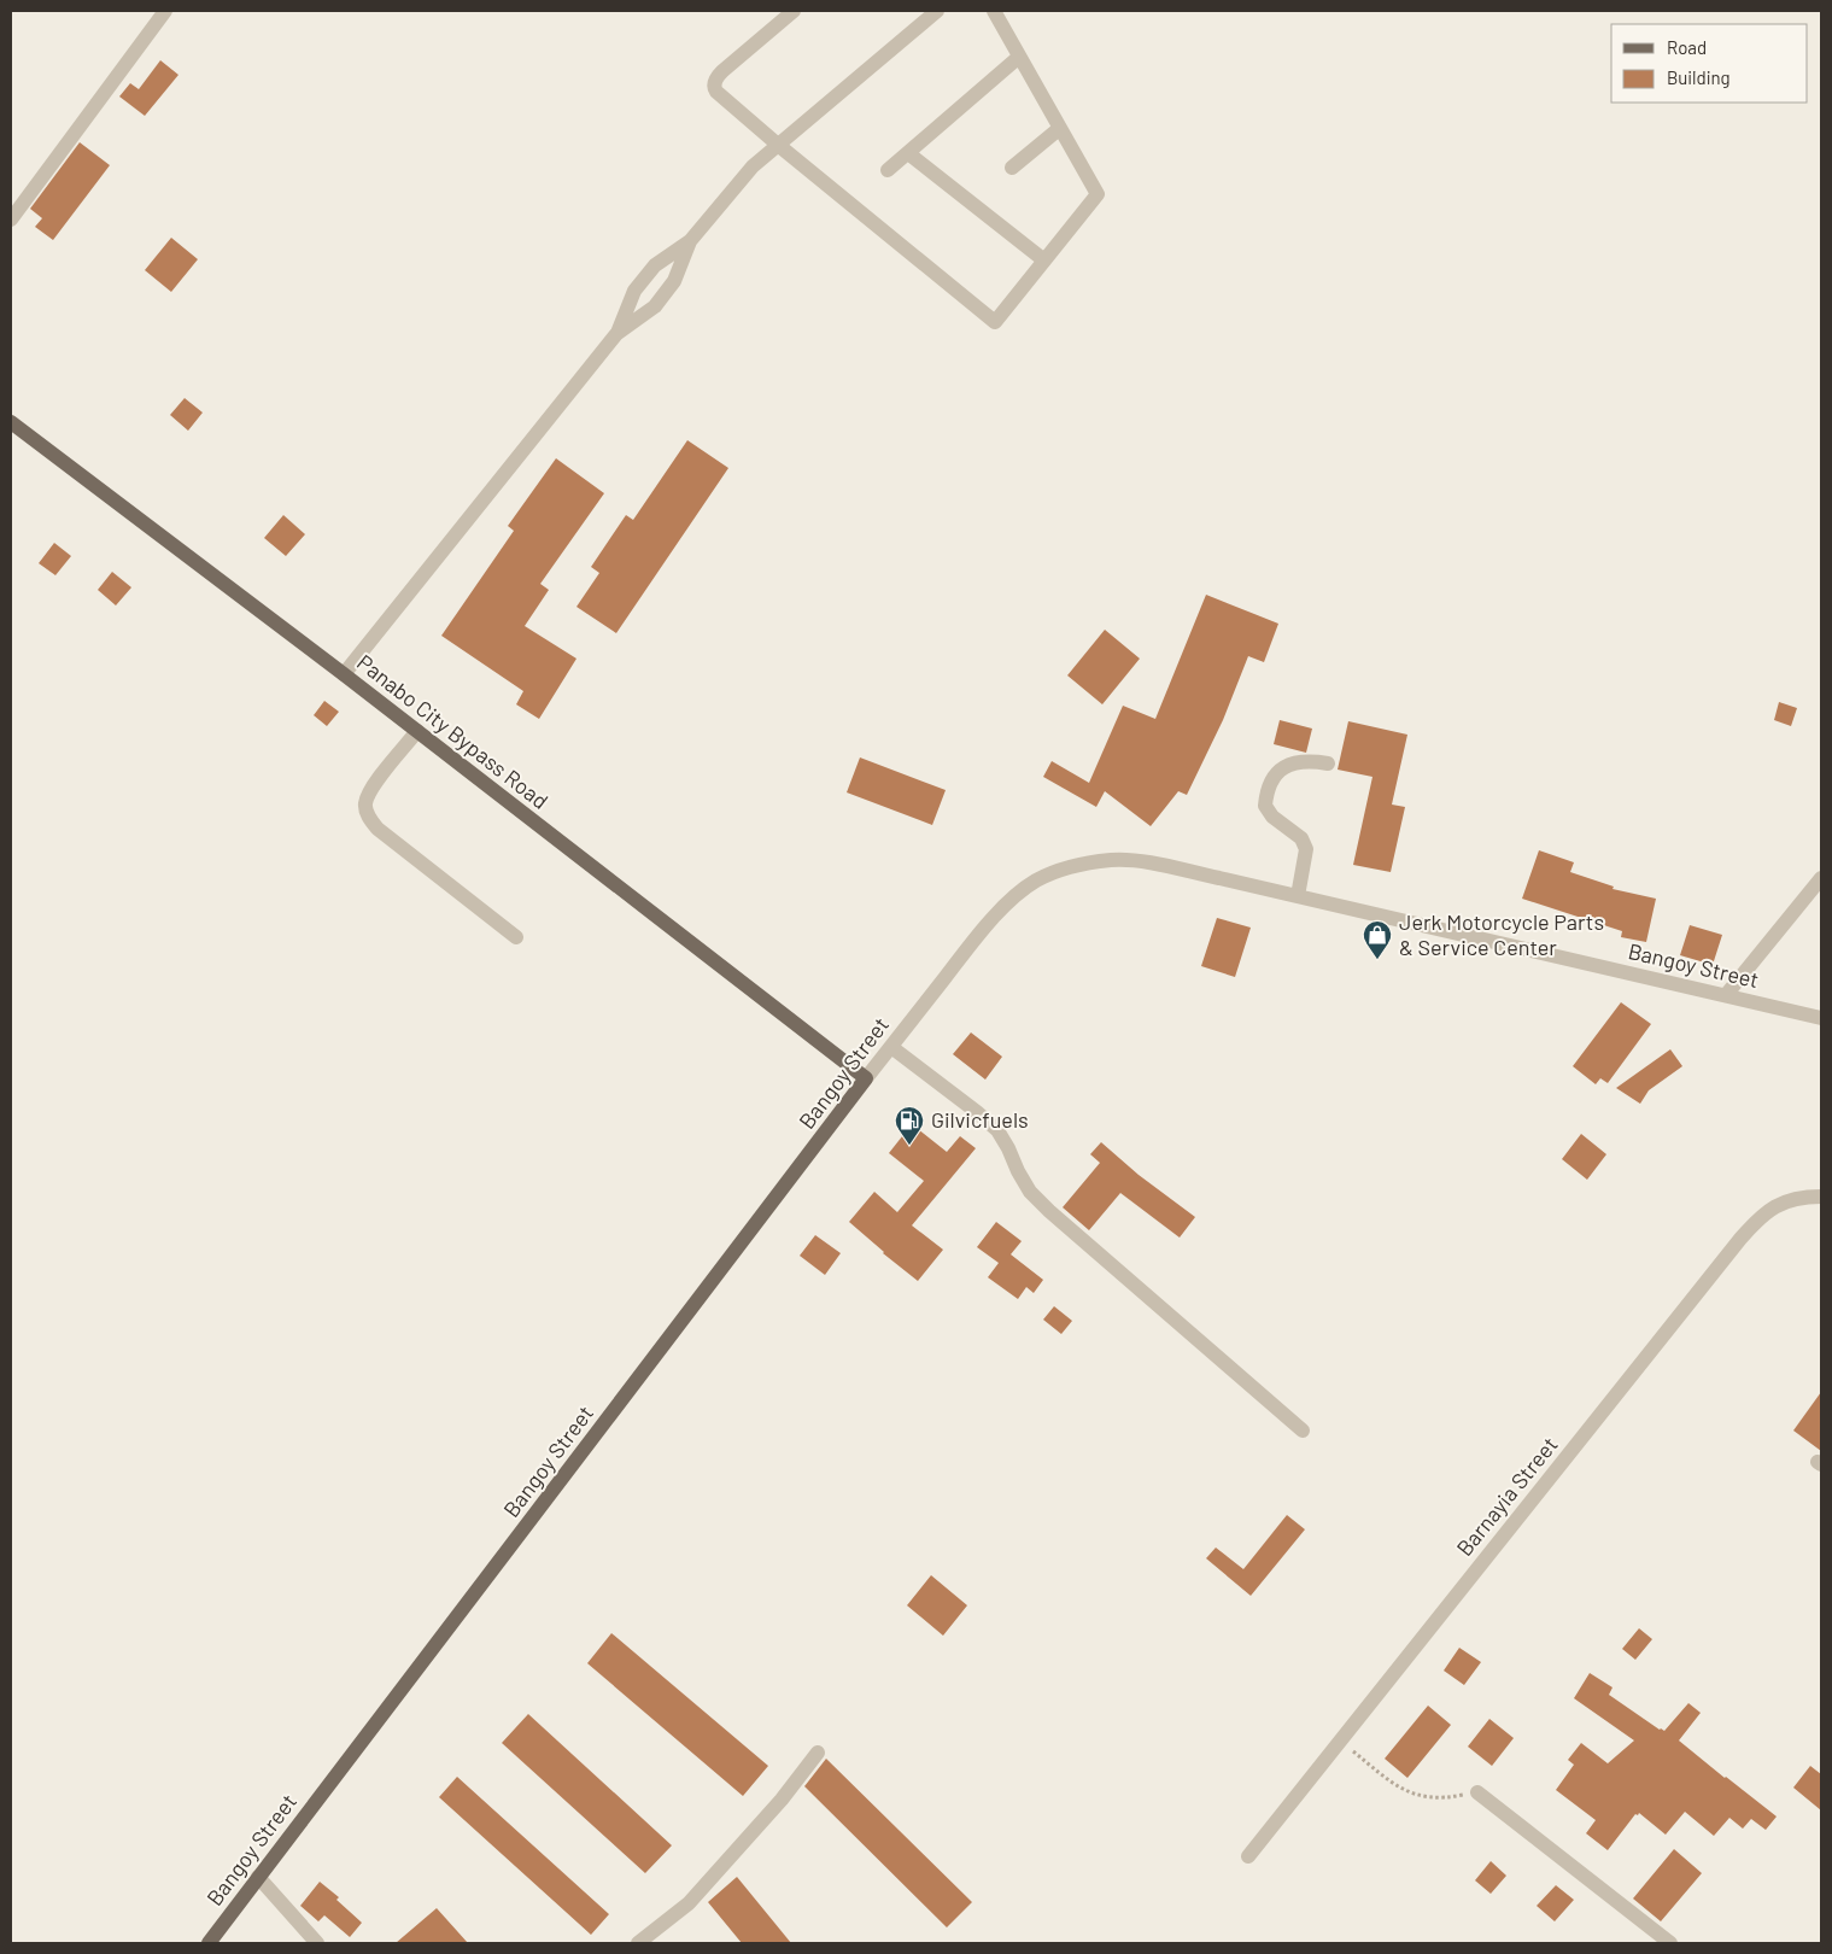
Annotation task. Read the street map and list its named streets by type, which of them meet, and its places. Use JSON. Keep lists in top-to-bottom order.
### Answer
{
  "streets": {
    "main road": ["Panabo City Bypass Road", "Bangoy Street"],
    "street": ["Barnayia Street"]
  },
  "crossings": [
    ["Panabo City Bypass Road", "Bangoy Street"]
  ],
  "places": {
    "shop": ["Jerk Motorcycle Parts & Service Center"],
    "fuel station": ["Gilvicfuels"]
  },
  "legend": ["Road", "Building"]
}
